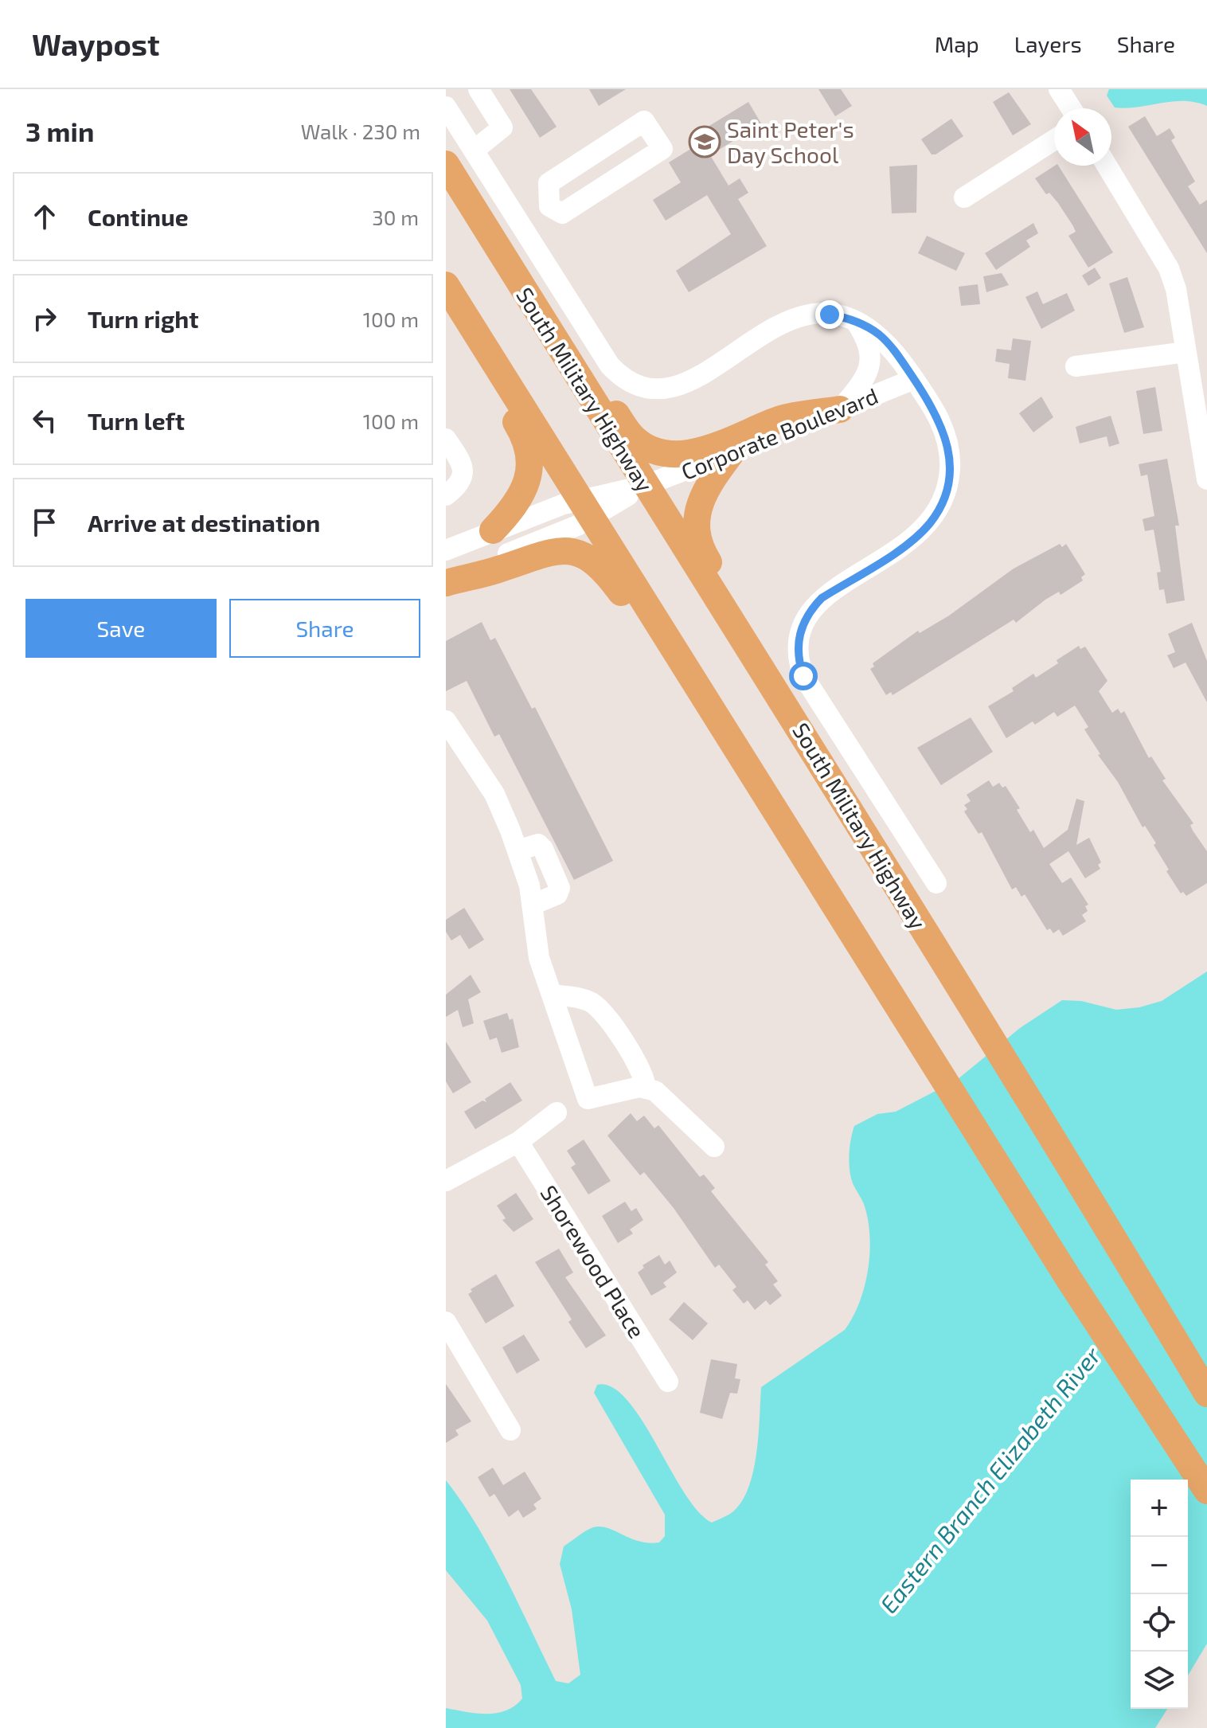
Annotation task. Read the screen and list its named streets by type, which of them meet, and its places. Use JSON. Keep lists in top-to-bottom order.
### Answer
{
  "streets": {
    "main road": ["South Military Highway"],
    "street": ["Corporate Boulevard", "Shorewood Place"]
  },
  "crossings": [
    ["South Military Highway", "Corporate Boulevard"]
  ],
  "water": ["Eastern Branch Elizabeth River"],
  "places": {
    "school or university": ["Saint Peter's Day School"]
  },
  "north": "top left",
  "page": {
    "header": "Waypost",
    "nav": ["Map", "Layers", "Share"],
    "heading": ["3 min", "Walk · 230 m"],
    "list": [
      ["Continue", "30 m"],
      ["Turn right", "100 m"],
      ["Turn left", "100 m"],
      "Arrive at destination"
    ],
    "buttons": ["Save", "Share"],
    "map_buttons": ["+", "−"]
  }
}
